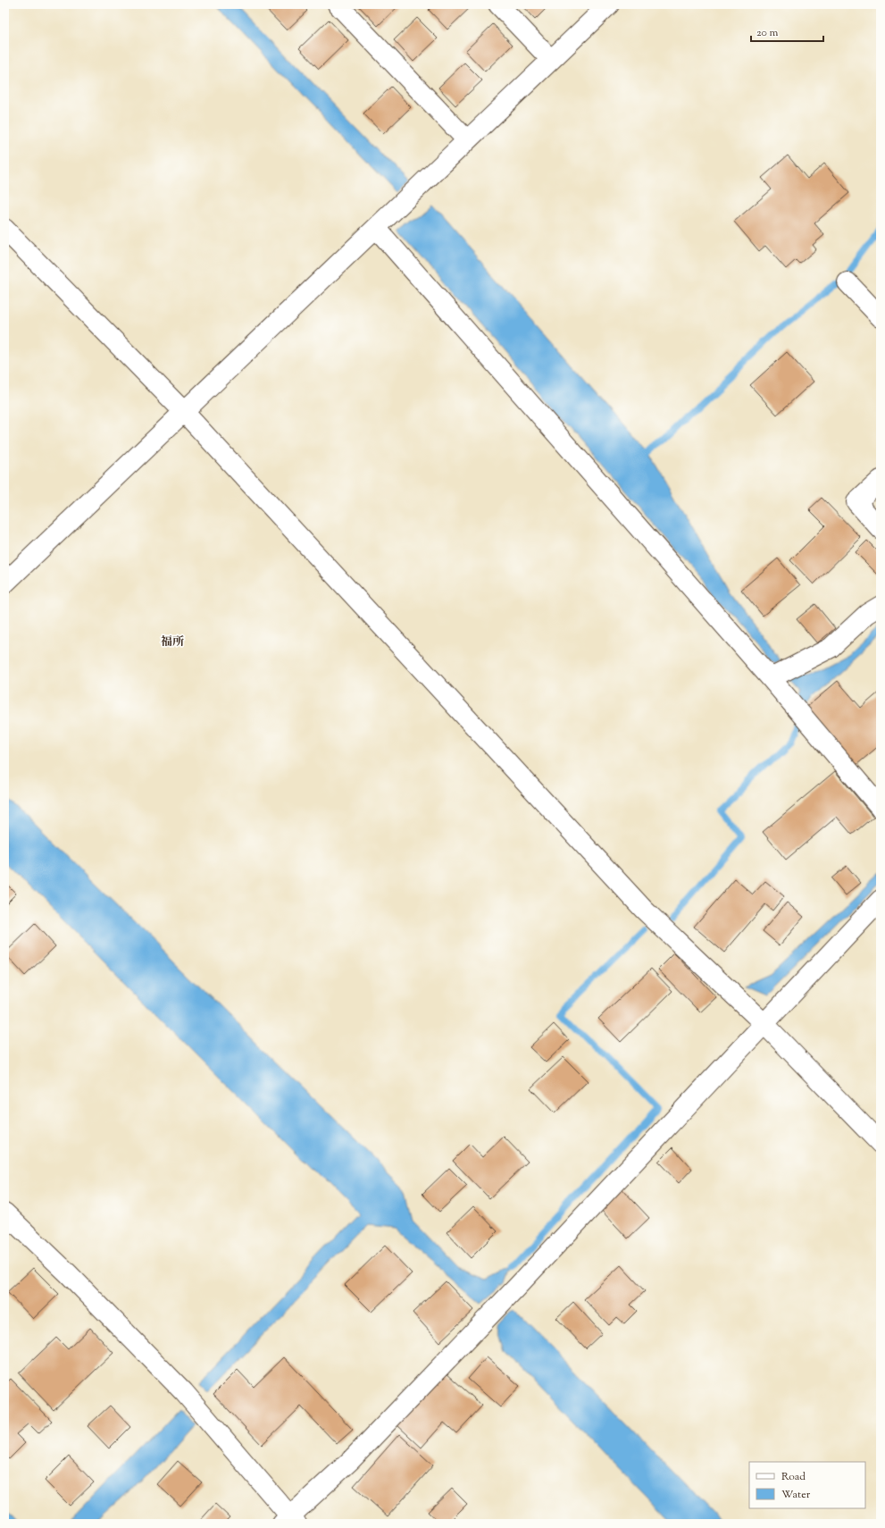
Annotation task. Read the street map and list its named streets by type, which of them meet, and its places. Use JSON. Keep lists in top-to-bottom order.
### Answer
{
  "districts": ["福所"],
  "legend": ["Road", "Water"],
  "scale_bar": "20 m"
}
